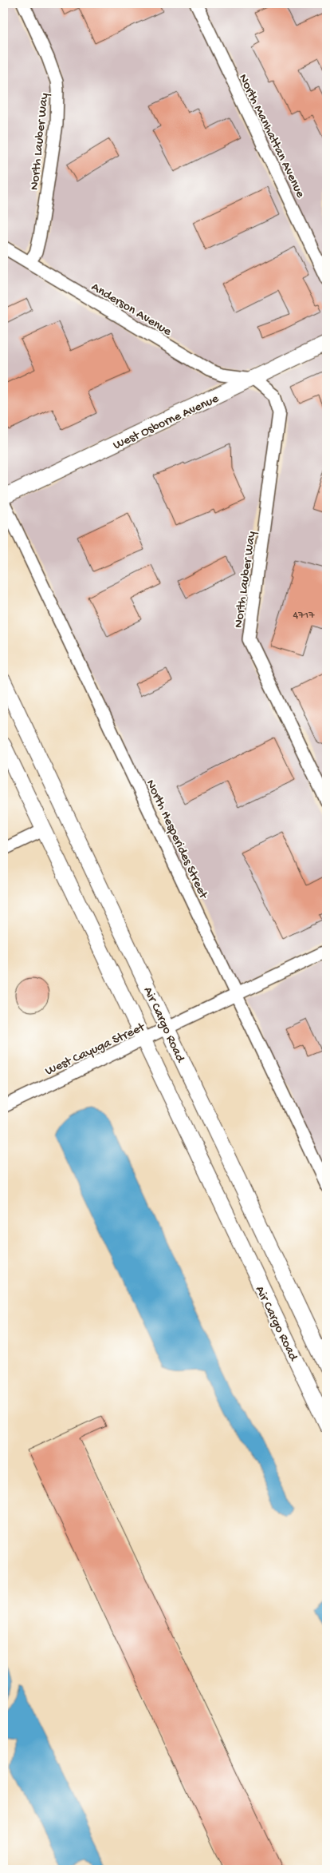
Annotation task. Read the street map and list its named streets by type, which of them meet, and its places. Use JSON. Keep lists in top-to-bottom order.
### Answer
{
  "streets": {
    "street": [
      "North Manhattan Avenue",
      "North Lauber Way",
      "Anderson Avenue",
      "West Osborne Avenue",
      "North Hesperides Street",
      "Air Cargo Road",
      "West Cayuga Street"
    ]
  },
  "crossings": [
    ["North Lauber Way", "Anderson Avenue"],
    ["North Lauber Way", "West Osborne Avenue"],
    ["Anderson Avenue", "West Osborne Avenue"],
    ["North Hesperides Street", "West Cayuga Street"],
    ["Air Cargo Road", "West Cayuga Street"]
  ],
  "house_numbers": ["4717"]
}
